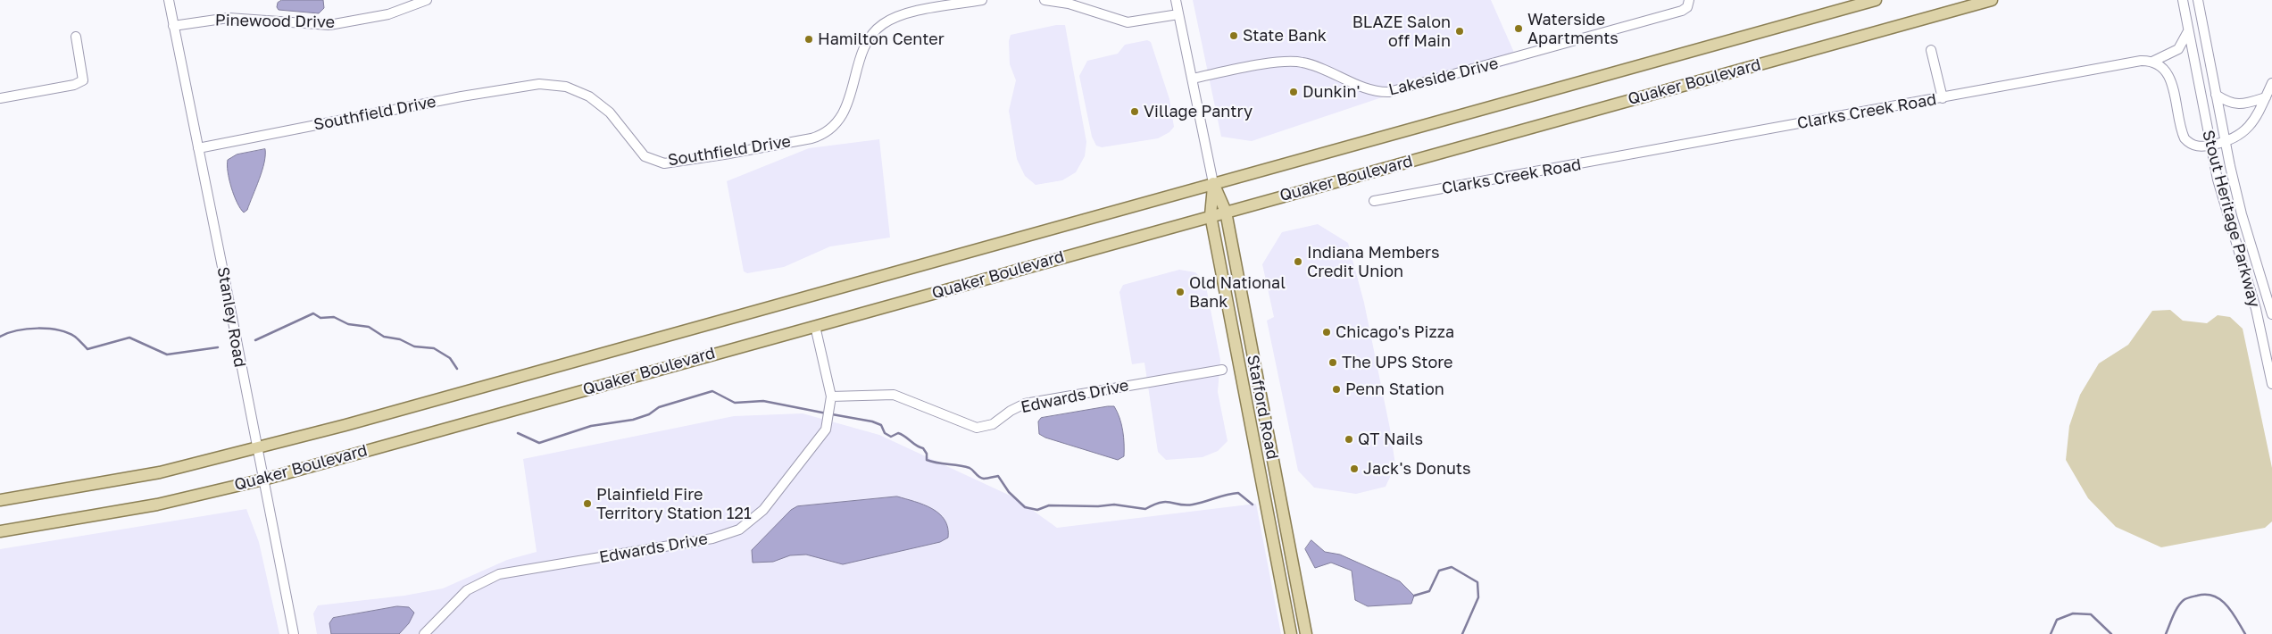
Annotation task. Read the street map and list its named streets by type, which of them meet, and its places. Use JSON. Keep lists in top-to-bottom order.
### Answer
{
  "streets": {
    "main road": ["Quaker Boulevard", "Stafford Road"],
    "street": [
      "Pinewood Drive",
      "Lakeside Drive",
      "Clarks Creek Road",
      "Southfield Drive",
      "Stout Heritage Parkway",
      "Stanley Road",
      "Edwards Drive"
    ]
  },
  "crossings": [
    ["Pinewood Drive", "Stanley Road"],
    ["Lakeside Drive", "Stafford Road"],
    ["Quaker Boulevard", "Stanley Road"],
    ["Quaker Boulevard", "Edwards Drive"],
    ["Quaker Boulevard", "Stafford Road"],
    ["Southfield Drive", "Stanley Road"]
  ],
  "places": [
    "Waterside Apartments",
    "BLAZE Salon off Main",
    "State Bank",
    "Hamilton Center",
    "Dunkin'",
    "Village Pantry",
    "Indiana Members Credit Union",
    "Old National Bank",
    "Chicago's Pizza",
    "The UPS Store",
    "Penn Station",
    "QT Nails",
    "Jack's Donuts",
    "Plainfield Fire Territory Station 121"
  ]
}
